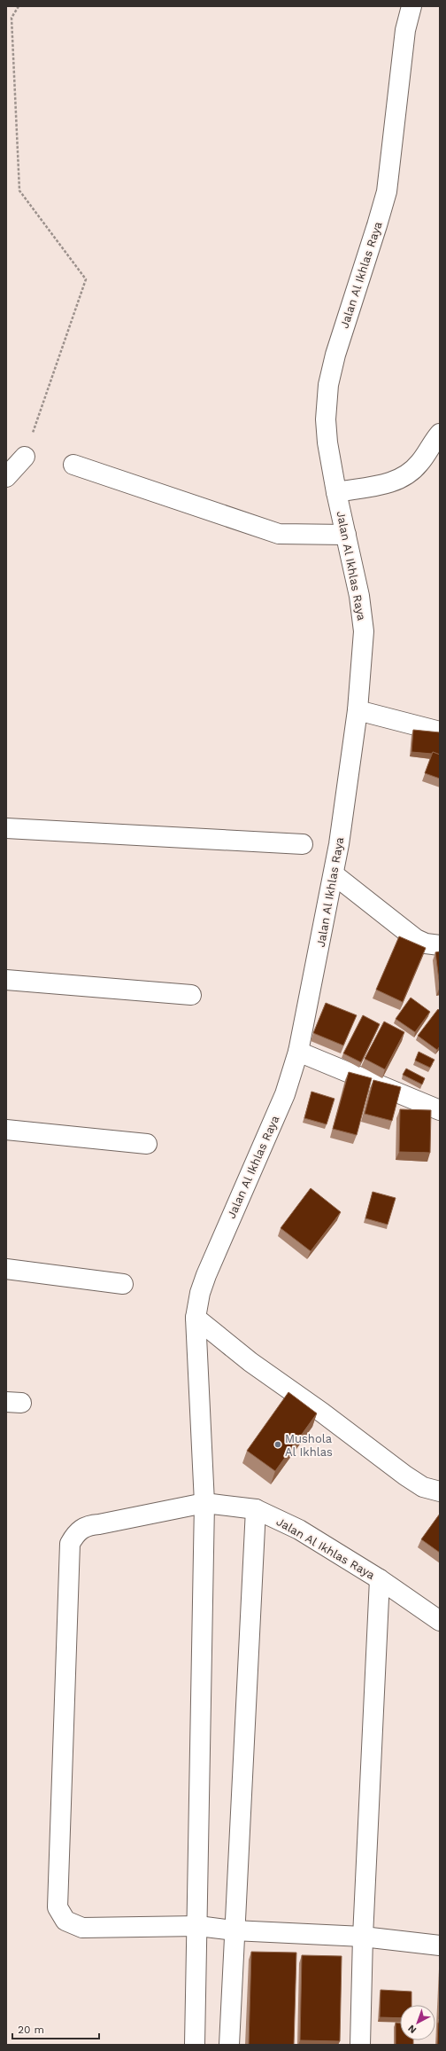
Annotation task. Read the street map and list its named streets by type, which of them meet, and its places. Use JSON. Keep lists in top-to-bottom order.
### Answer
{
  "streets": {
    "street": ["Jalan Al Ikhlas Raya"]
  },
  "places": ["Mushola Al Ikhlas"],
  "scale_bar": "20 m",
  "north": "bottom left"
}
